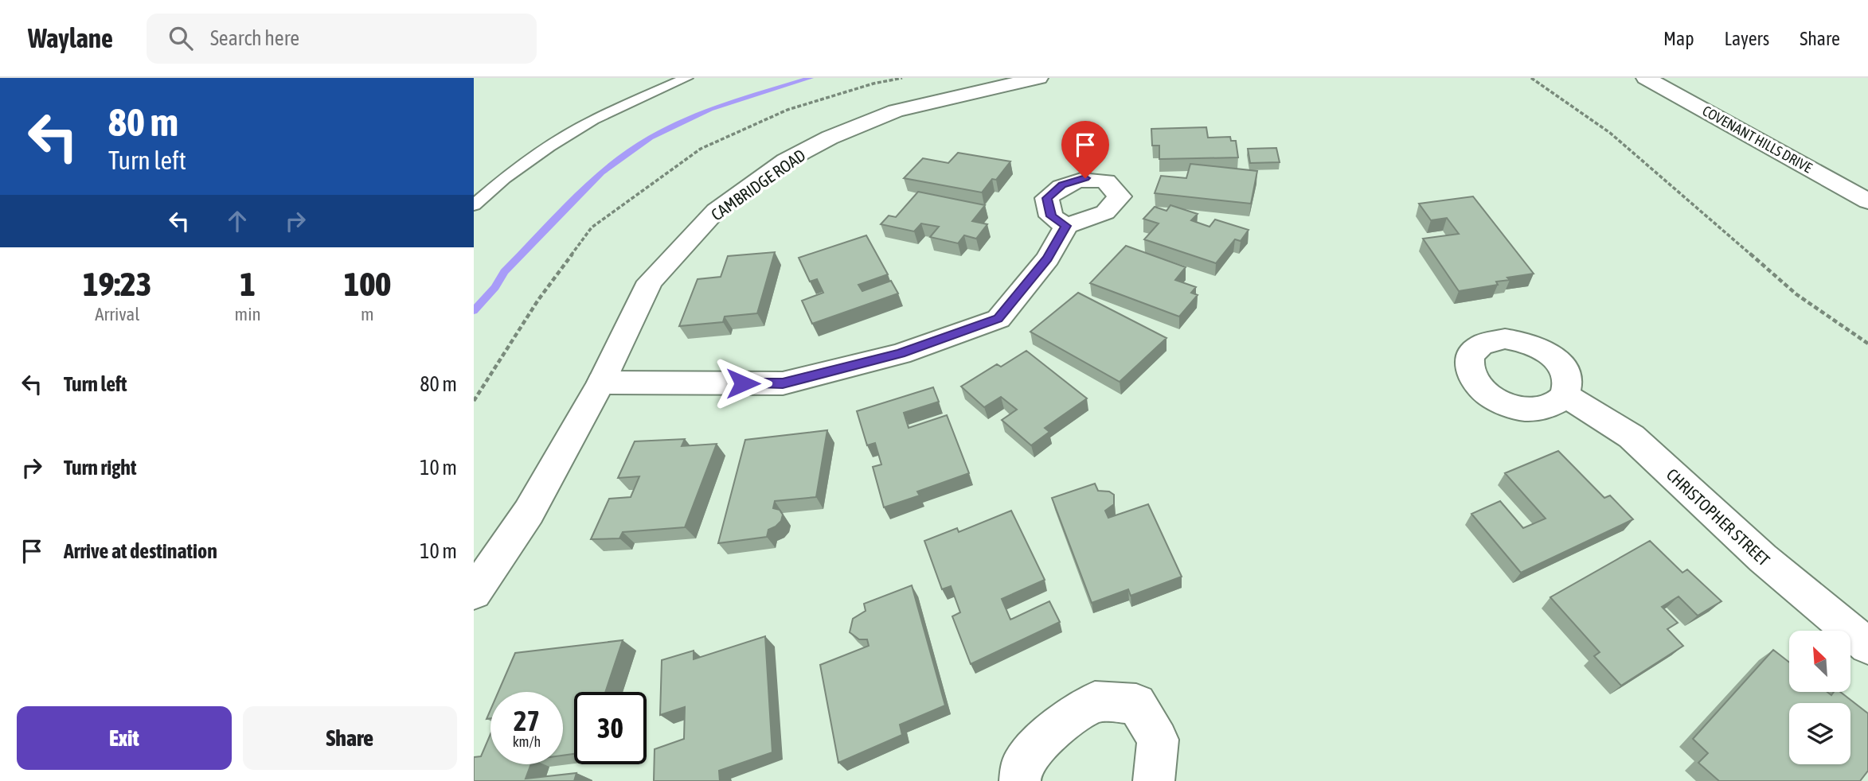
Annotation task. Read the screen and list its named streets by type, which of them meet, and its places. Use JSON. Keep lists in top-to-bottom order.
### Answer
{
  "streets": {
    "street": ["COVENANT HILLS DRIVE", "CAMBRIDGE ROAD", "CHRISTOPHER STREET"]
  },
  "north": "top left",
  "page": {
    "header": "Waylane",
    "search": "Search here",
    "nav": ["Map", "Layers", "Share"],
    "turn": ["80 m", "Turn left"],
    "eta": [
      "19:23",
      "Arrival",
      "1",
      "min",
      "100",
      "m"
    ],
    "list": [
      {
        "name": "Turn left",
        "value": "80 m"
      },
      {
        "name": "Turn right",
        "value": "10 m"
      },
      {
        "name": "Arrive at destination",
        "value": "10 m"
      }
    ],
    "speed": "27 km/h",
    "limit": "30",
    "buttons": ["Exit", "Share"]
  }
}
